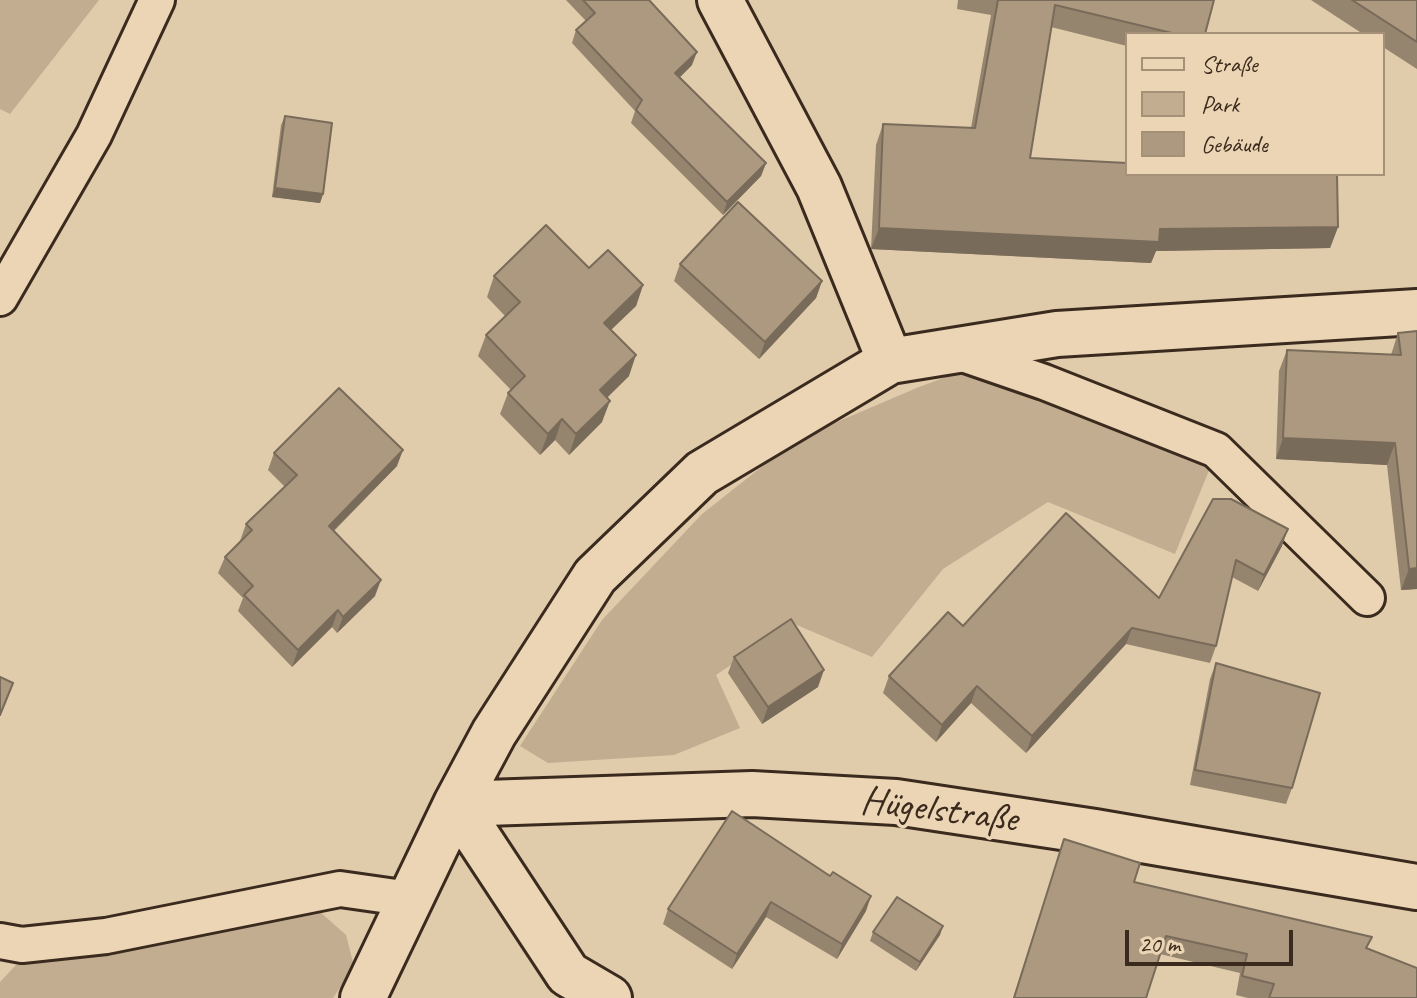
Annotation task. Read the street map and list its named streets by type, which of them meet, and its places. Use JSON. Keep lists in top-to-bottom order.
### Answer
{
  "streets": {
    "street": ["Hügelstraße"]
  },
  "legend": ["Straße", "Park", "Gebäude"],
  "scale_bar": "20 m"
}
